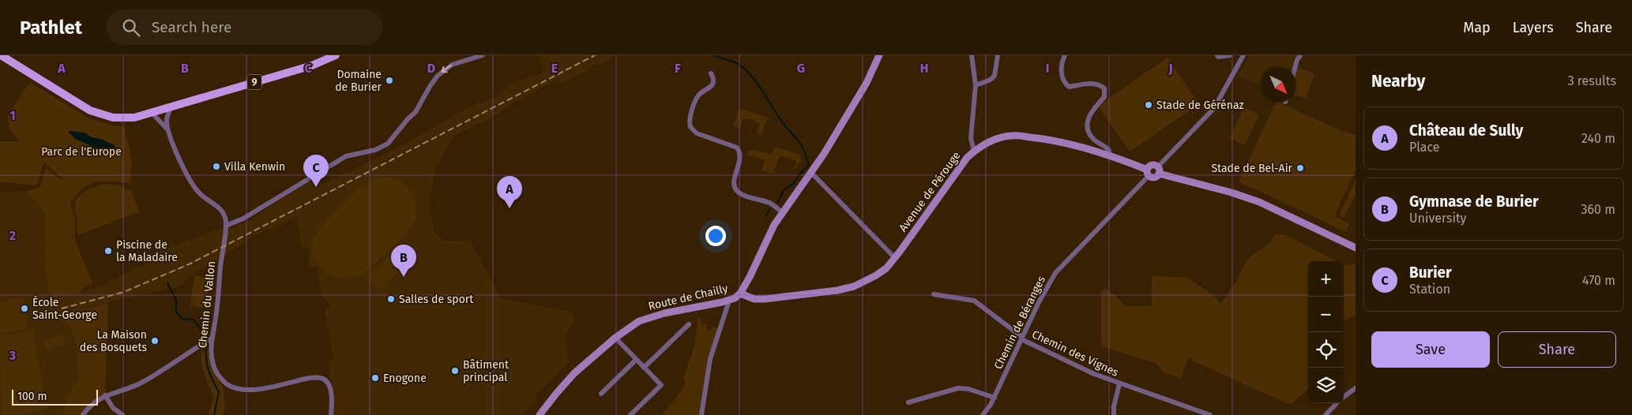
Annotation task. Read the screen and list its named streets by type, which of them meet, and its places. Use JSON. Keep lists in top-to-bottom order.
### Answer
{
  "streets": {
    "main road": ["9"],
    "street": [
      "Avenue de Pérouge",
      "Route de Chailly",
      "Chemin du Vallon",
      "Chemin de Béranges",
      "Chemin des Vignes"
    ]
  },
  "crossings": [
    ["9", "Chemin du Vallon"],
    ["Avenue de Pérouge", "Route de Chailly"],
    ["Avenue de Pérouge", "Chemin de Béranges"],
    ["Chemin de Béranges", "Chemin des Vignes"]
  ],
  "parks": ["Parc de l'Europe"],
  "places": [
    "Domaine de Burier",
    "Stade de Gérénaz",
    "Villa Kenwin",
    "Stade de Bel-Air",
    "Piscine de la Maladaire",
    "Salles de sport",
    "École Saint-George",
    "La Maison des Bosquets",
    "Bâtiment principal",
    "Enogone"
  ],
  "scale_bar": "100 m",
  "north": "bottom right",
  "page": {
    "header": "Pathlet",
    "search": "Search here",
    "nav": ["Map", "Layers", "Share"],
    "heading": ["Nearby", "3 results"],
    "list": [
      {
        "mark": "A",
        "name": "Château de Sully",
        "note": "Place",
        "value": "240 m"
      },
      {
        "mark": "B",
        "name": "Gymnase de Burier",
        "note": "University",
        "value": "360 m"
      },
      {
        "mark": "C",
        "name": "Burier",
        "note": "Station",
        "value": "470 m"
      }
    ],
    "pins": ["C", "A", "B"],
    "map_buttons": ["+", "−"],
    "buttons": ["Save", "Share"],
    "scale": "100 m"
  },
  "grid": {
    "columns": [
      "A",
      "B",
      "C",
      "D",
      "E",
      "F",
      "G",
      "H",
      "I",
      "J"
    ],
    "rows": ["1", "2", "3"]
  }
}
